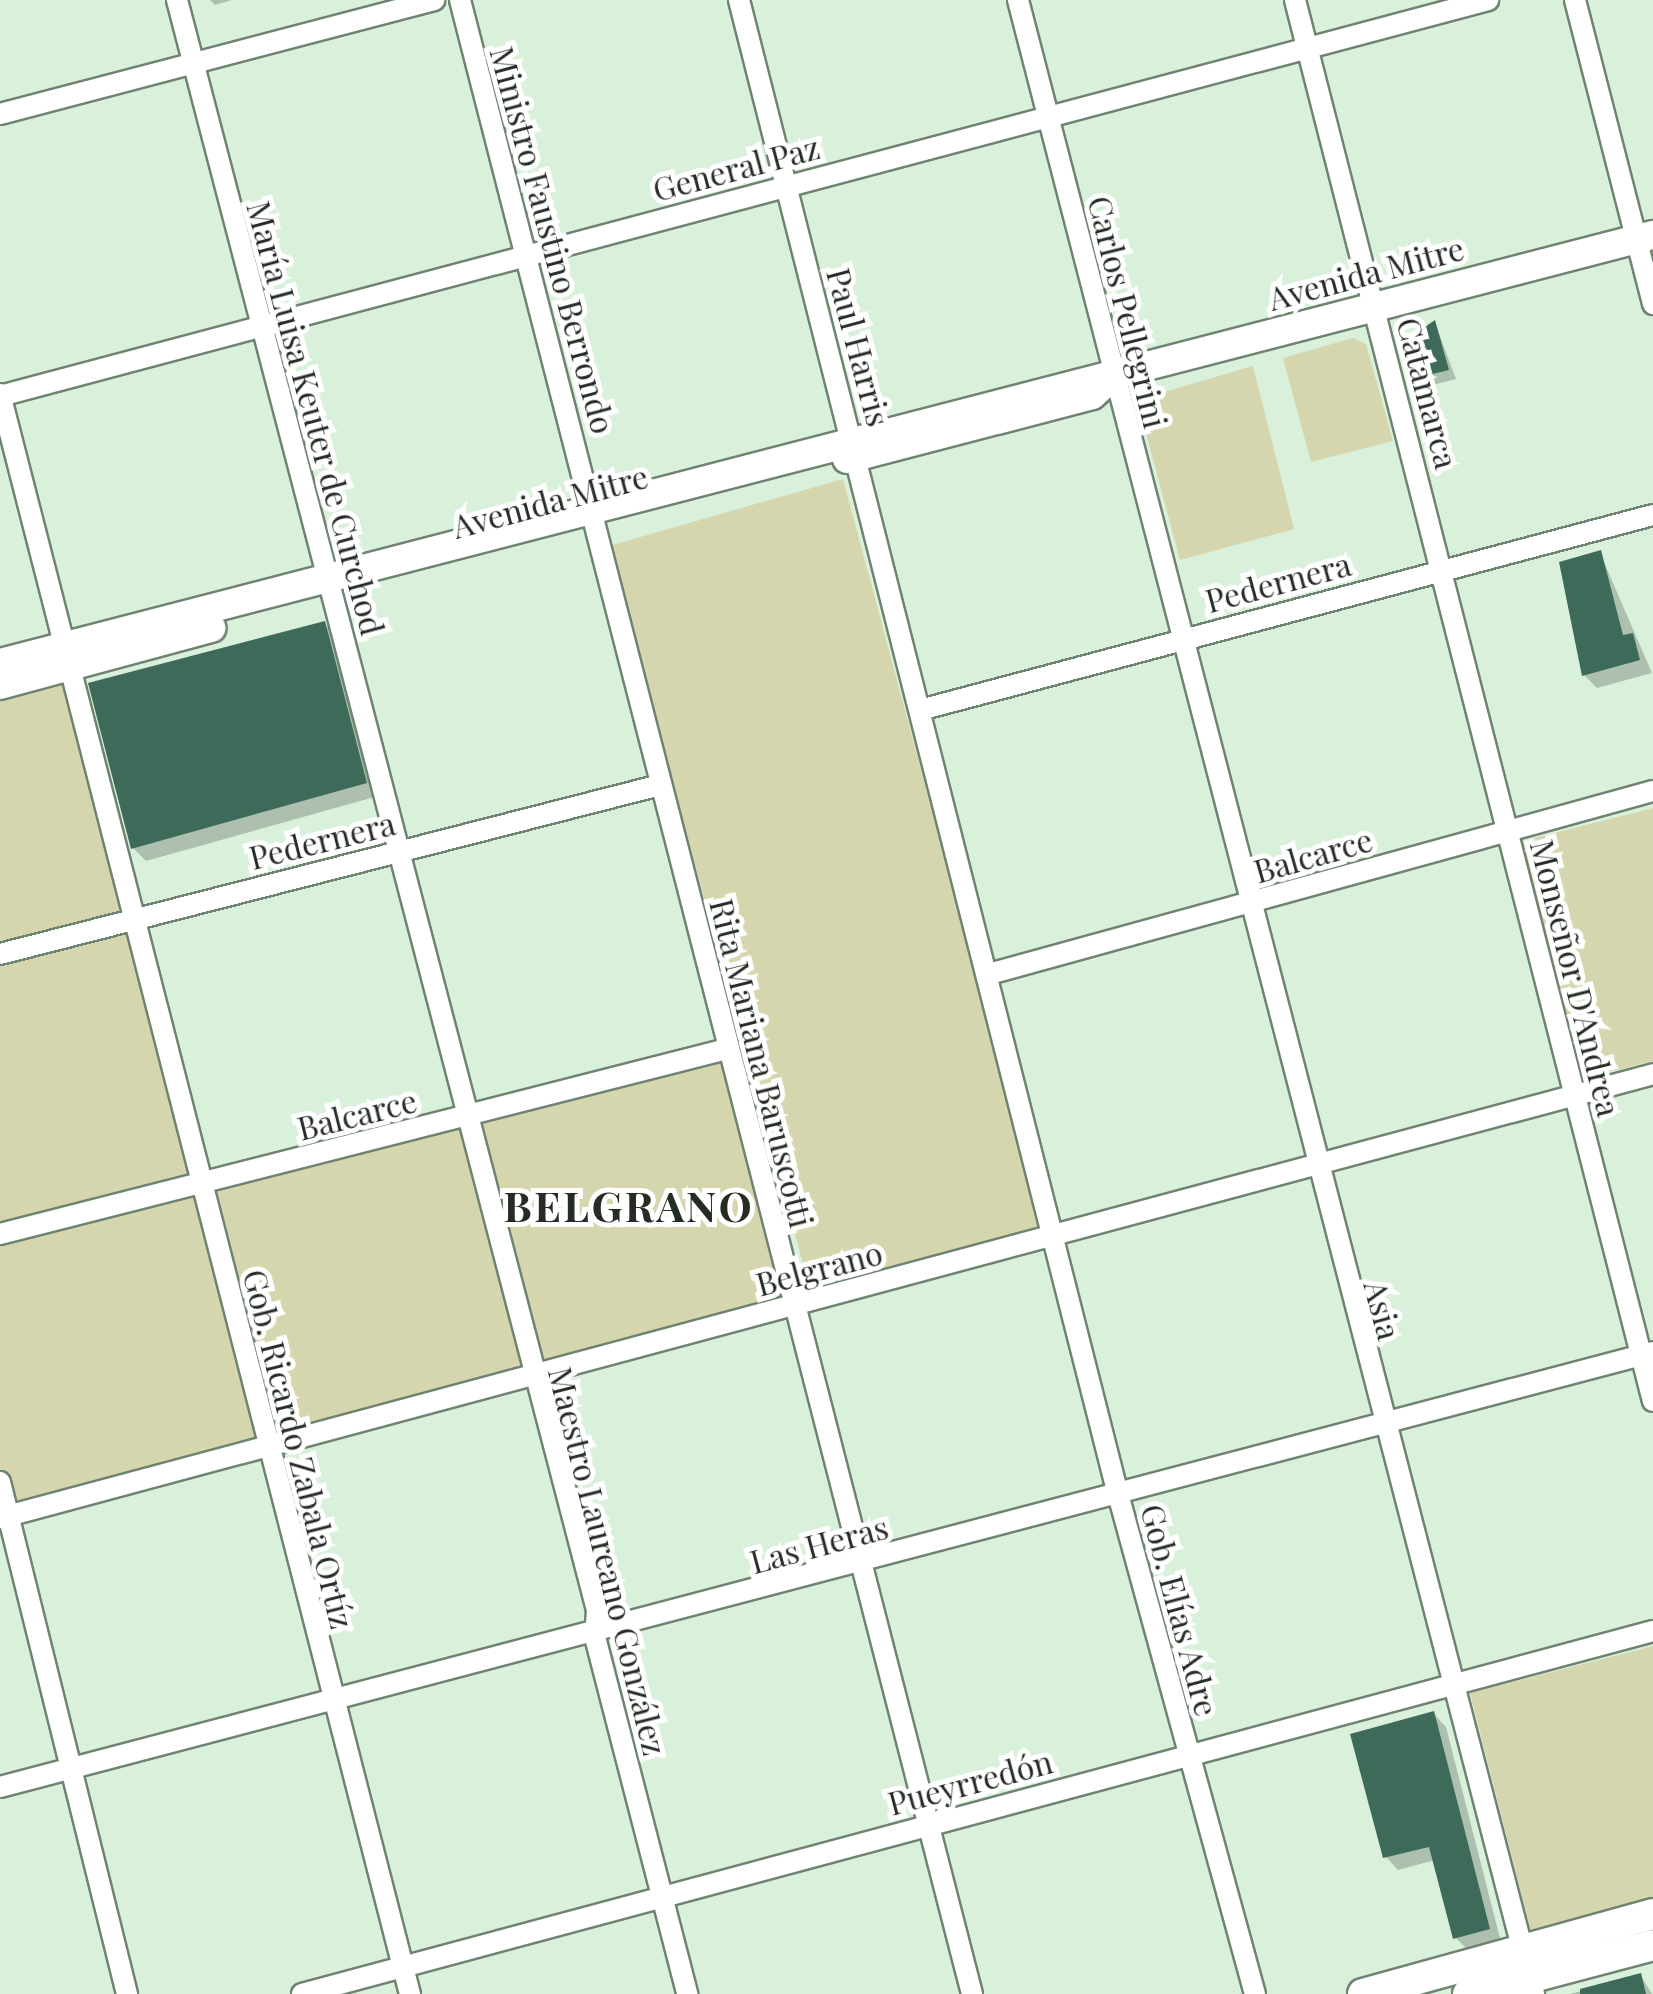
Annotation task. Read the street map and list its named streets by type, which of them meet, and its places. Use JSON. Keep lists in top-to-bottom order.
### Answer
{
  "streets": {
    "main road": ["Avenida Mitre"],
    "street": [
      "General Paz",
      "Ministro Faustino Berrondo",
      "Carlos Pellegrini",
      "Paul Harris",
      "Catamarca",
      "María Luisa Keuter de Curchod",
      "Pedernera",
      "Balcarce",
      "Monseñor D'Andrea",
      "Rita Mariana Baruscotti",
      "Belgrano",
      "Asia",
      "Gob. Ricardo Zabala Ortíz",
      "Las Heras",
      "Maestro Laureano González",
      "Gob. Elías Adre",
      "Pueyrredón"
    ]
  },
  "crossings": [
    ["General Paz", "Ministro Faustino Berrondo"],
    ["General Paz", "Carlos Pellegrini"],
    ["General Paz", "Paul Harris"],
    ["General Paz", "Catamarca"],
    ["General Paz", "María Luisa Keuter de Curchod"],
    ["General Paz", "Gob. Ricardo Zabala Ortíz"],
    ["Ministro Faustino Berrondo", "Avenida Mitre"],
    ["Ministro Faustino Berrondo", "Pedernera"],
    ["Ministro Faustino Berrondo", "Rita Mariana Baruscotti"],
    ["Avenida Mitre", "Carlos Pellegrini"],
    ["Avenida Mitre", "Paul Harris"],
    ["Avenida Mitre", "Catamarca"],
    ["Avenida Mitre", "María Luisa Keuter de Curchod"],
    ["Avenida Mitre", "Gob. Ricardo Zabala Ortíz"],
    ["Carlos Pellegrini", "Pedernera"],
    ["Carlos Pellegrini", "Asia"],
    ["Paul Harris", "Pedernera"],
    ["Paul Harris", "Balcarce"],
    ["Paul Harris", "Gob. Elías Adre"],
    ["Catamarca", "Pedernera"],
    ["Catamarca", "Monseñor D'Andrea"],
    ["María Luisa Keuter de Curchod", "Pedernera"],
    ["María Luisa Keuter de Curchod", "Maestro Laureano González"],
    ["Pedernera", "Monseñor D'Andrea"],
    ["Pedernera", "Rita Mariana Baruscotti"],
    ["Pedernera", "Asia"],
    ["Pedernera", "Gob. Ricardo Zabala Ortíz"],
    ["Pedernera", "Maestro Laureano González"],
    ["Balcarce", "Monseñor D'Andrea"],
    ["Balcarce", "Rita Mariana Baruscotti"],
    ["Balcarce", "Asia"],
    ["Balcarce", "Gob. Ricardo Zabala Ortíz"],
    ["Balcarce", "Maestro Laureano González"],
    ["Balcarce", "Gob. Elías Adre"],
    ["Monseñor D'Andrea", "Belgrano"],
    ["Monseñor D'Andrea", "Las Heras"],
    ["Rita Mariana Baruscotti", "Belgrano"],
    ["Rita Mariana Baruscotti", "Las Heras"],
    ["Rita Mariana Baruscotti", "Pueyrredón"],
    ["Belgrano", "Asia"],
    ["Belgrano", "Gob. Ricardo Zabala Ortíz"],
    ["Belgrano", "Maestro Laureano González"],
    ["Belgrano", "Gob. Elías Adre"],
    ["Asia", "Las Heras"],
    ["Asia", "Pueyrredón"],
    ["Gob. Ricardo Zabala Ortíz", "Las Heras"],
    ["Gob. Ricardo Zabala Ortíz", "Pueyrredón"],
    ["Las Heras", "Maestro Laureano González"],
    ["Las Heras", "Gob. Elías Adre"],
    ["Maestro Laureano González", "Pueyrredón"],
    ["Gob. Elías Adre", "Pueyrredón"]
  ],
  "districts": ["BELGRANO"]
}
